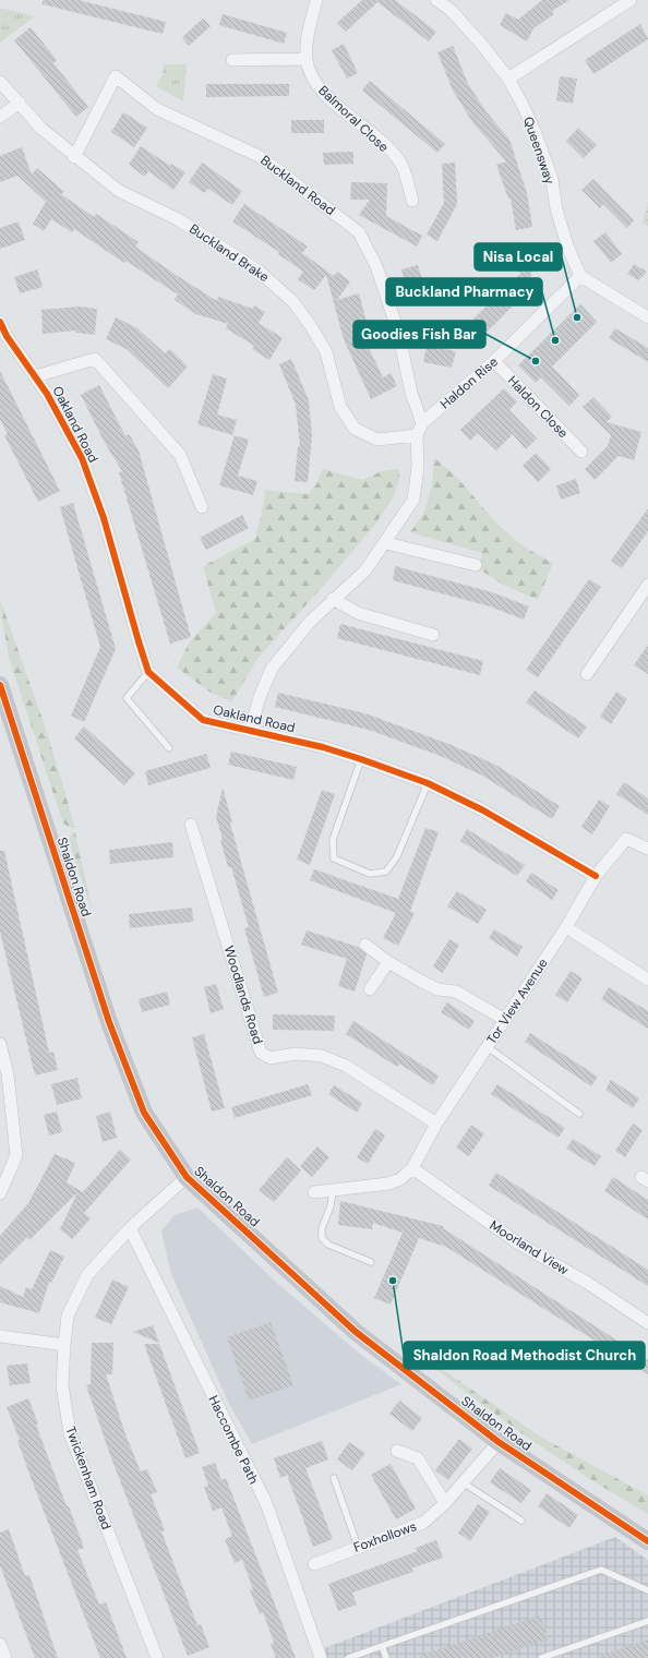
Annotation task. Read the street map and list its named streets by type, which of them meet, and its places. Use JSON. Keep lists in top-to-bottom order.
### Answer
{
  "streets": {
    "street": [
      "Balmoral Close",
      "Queensway",
      "Buckland Road",
      "Buckland Brake",
      "Haldon Rise",
      "Haldon Close",
      "Oakland Road",
      "Shaldon Road",
      "Woodlands Road",
      "Tor View Avenue",
      "Moorland View",
      "Haccombe Path",
      "Twickenham Road",
      "Foxhollows"
    ]
  },
  "crossings": [
    ["Queensway", "Haldon Rise"],
    ["Buckland Road", "Buckland Brake"],
    ["Buckland Road", "Haldon Rise"],
    ["Buckland Brake", "Haldon Rise"],
    ["Haldon Rise", "Haldon Close"],
    ["Oakland Road", "Tor View Avenue"],
    ["Shaldon Road", "Twickenham Road"],
    ["Shaldon Road", "Foxhollows"],
    ["Woodlands Road", "Tor View Avenue"],
    ["Tor View Avenue", "Moorland View"],
    ["Haccombe Path", "Twickenham Road"]
  ],
  "places": [
    "Nisa Local",
    "Buckland Pharmacy",
    "Goodies Fish Bar",
    "Shaldon Road Methodist Church"
  ]
}
